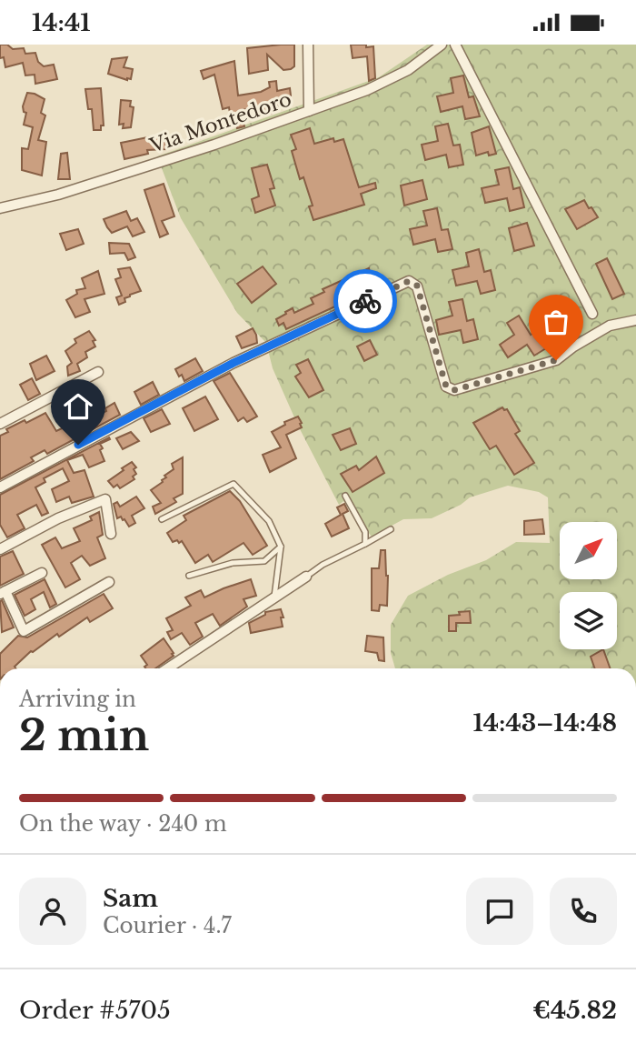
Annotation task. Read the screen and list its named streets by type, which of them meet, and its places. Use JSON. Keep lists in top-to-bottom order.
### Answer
{
  "streets": {
    "street": ["Via Montedoro"]
  },
  "north": "top right",
  "page": {
    "status": "14:41",
    "heading": ["2 min", "Arriving in", "14:43–14:48"],
    "panel": [
      "Sam",
      "Courier · 4.7",
      "Order #5705",
      "€45.82"
    ],
    "bar": "On the way · 240 m"
  }
}
